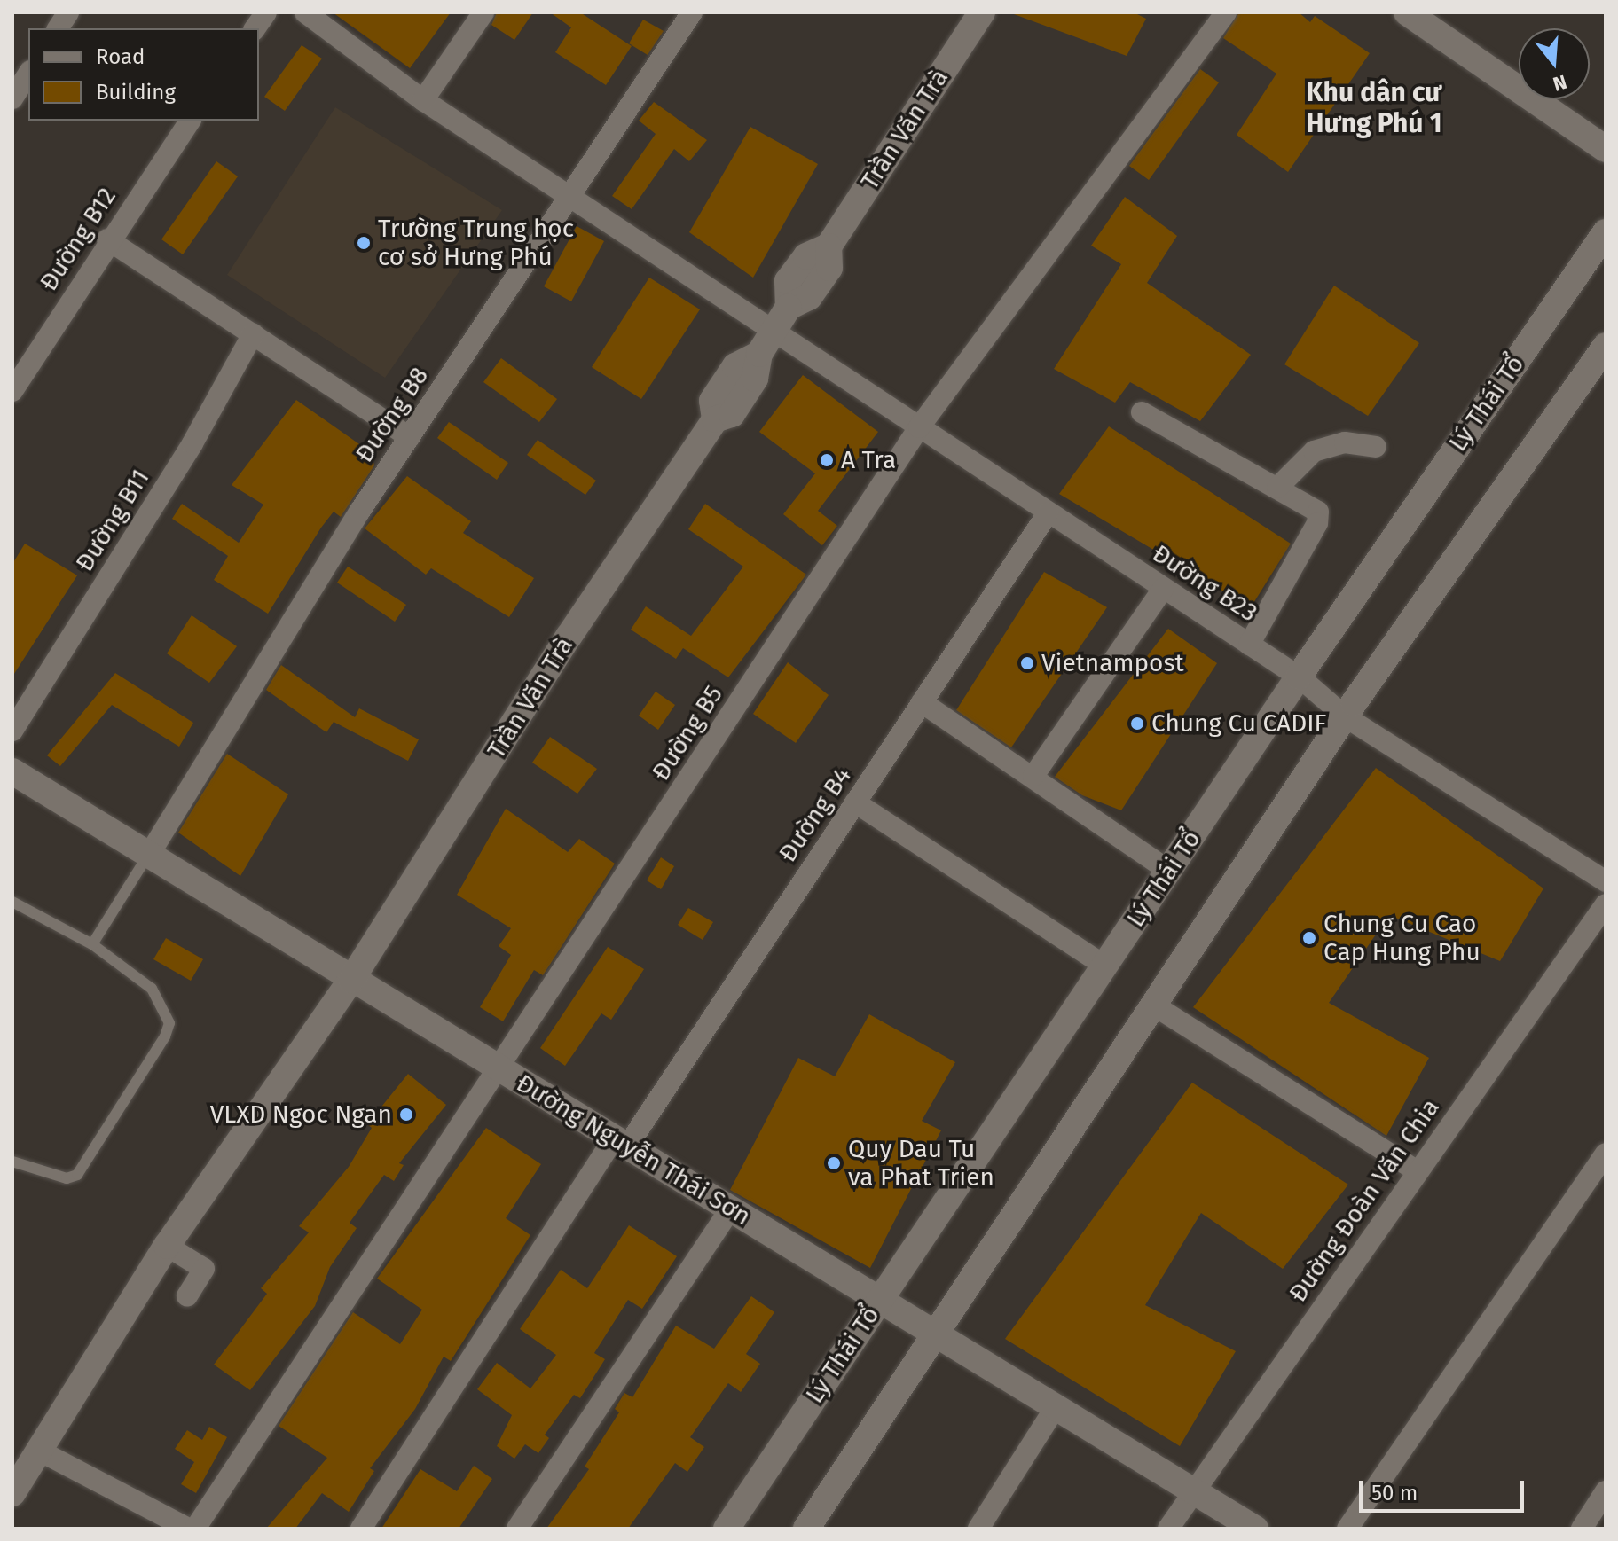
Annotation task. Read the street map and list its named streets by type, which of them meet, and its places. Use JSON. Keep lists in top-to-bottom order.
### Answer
{
  "streets": {
    "street": [
      "Trần Văn Trà",
      "Đường B12",
      "Lý Thái Tổ",
      "Đường B8",
      "Đường B11",
      "Đường B23",
      "Đường B5",
      "Đường B4",
      "Đường Nguyễn Thái Sơn",
      "Đường Đoàn Văn Chia"
    ]
  },
  "crossings": [
    ["Trần Văn Trà", "Đường B23"],
    ["Trần Văn Trà", "Đường Nguyễn Thái Sơn"],
    ["Lý Thái Tổ", "Đường B23"],
    ["Lý Thái Tổ", "Đường Nguyễn Thái Sơn"],
    ["Đường B8", "Đường B23"],
    ["Đường B8", "Đường Nguyễn Thái Sơn"],
    ["Đường B23", "Đường B5"],
    ["Đường B23", "Đường B4"],
    ["Đường B5", "Đường Nguyễn Thái Sơn"],
    ["Đường B4", "Đường Nguyễn Thái Sơn"],
    ["Đường Nguyễn Thái Sơn", "Đường Đoàn Văn Chia"]
  ],
  "districts": ["Khu dân cư Hưng Phú 1"],
  "places": [
    "Trường Trung học cơ sở Hưng Phú",
    "A Tra",
    "Vietnampost",
    "Chung Cu CADIF",
    "Chung Cu Cao Cap Hung Phu",
    "VLXD Ngoc Ngan",
    "Quy Dau Tu va Phat Trien"
  ],
  "legend": ["Road", "Building"],
  "scale_bar": "50 m",
  "north": "bottom"
}
